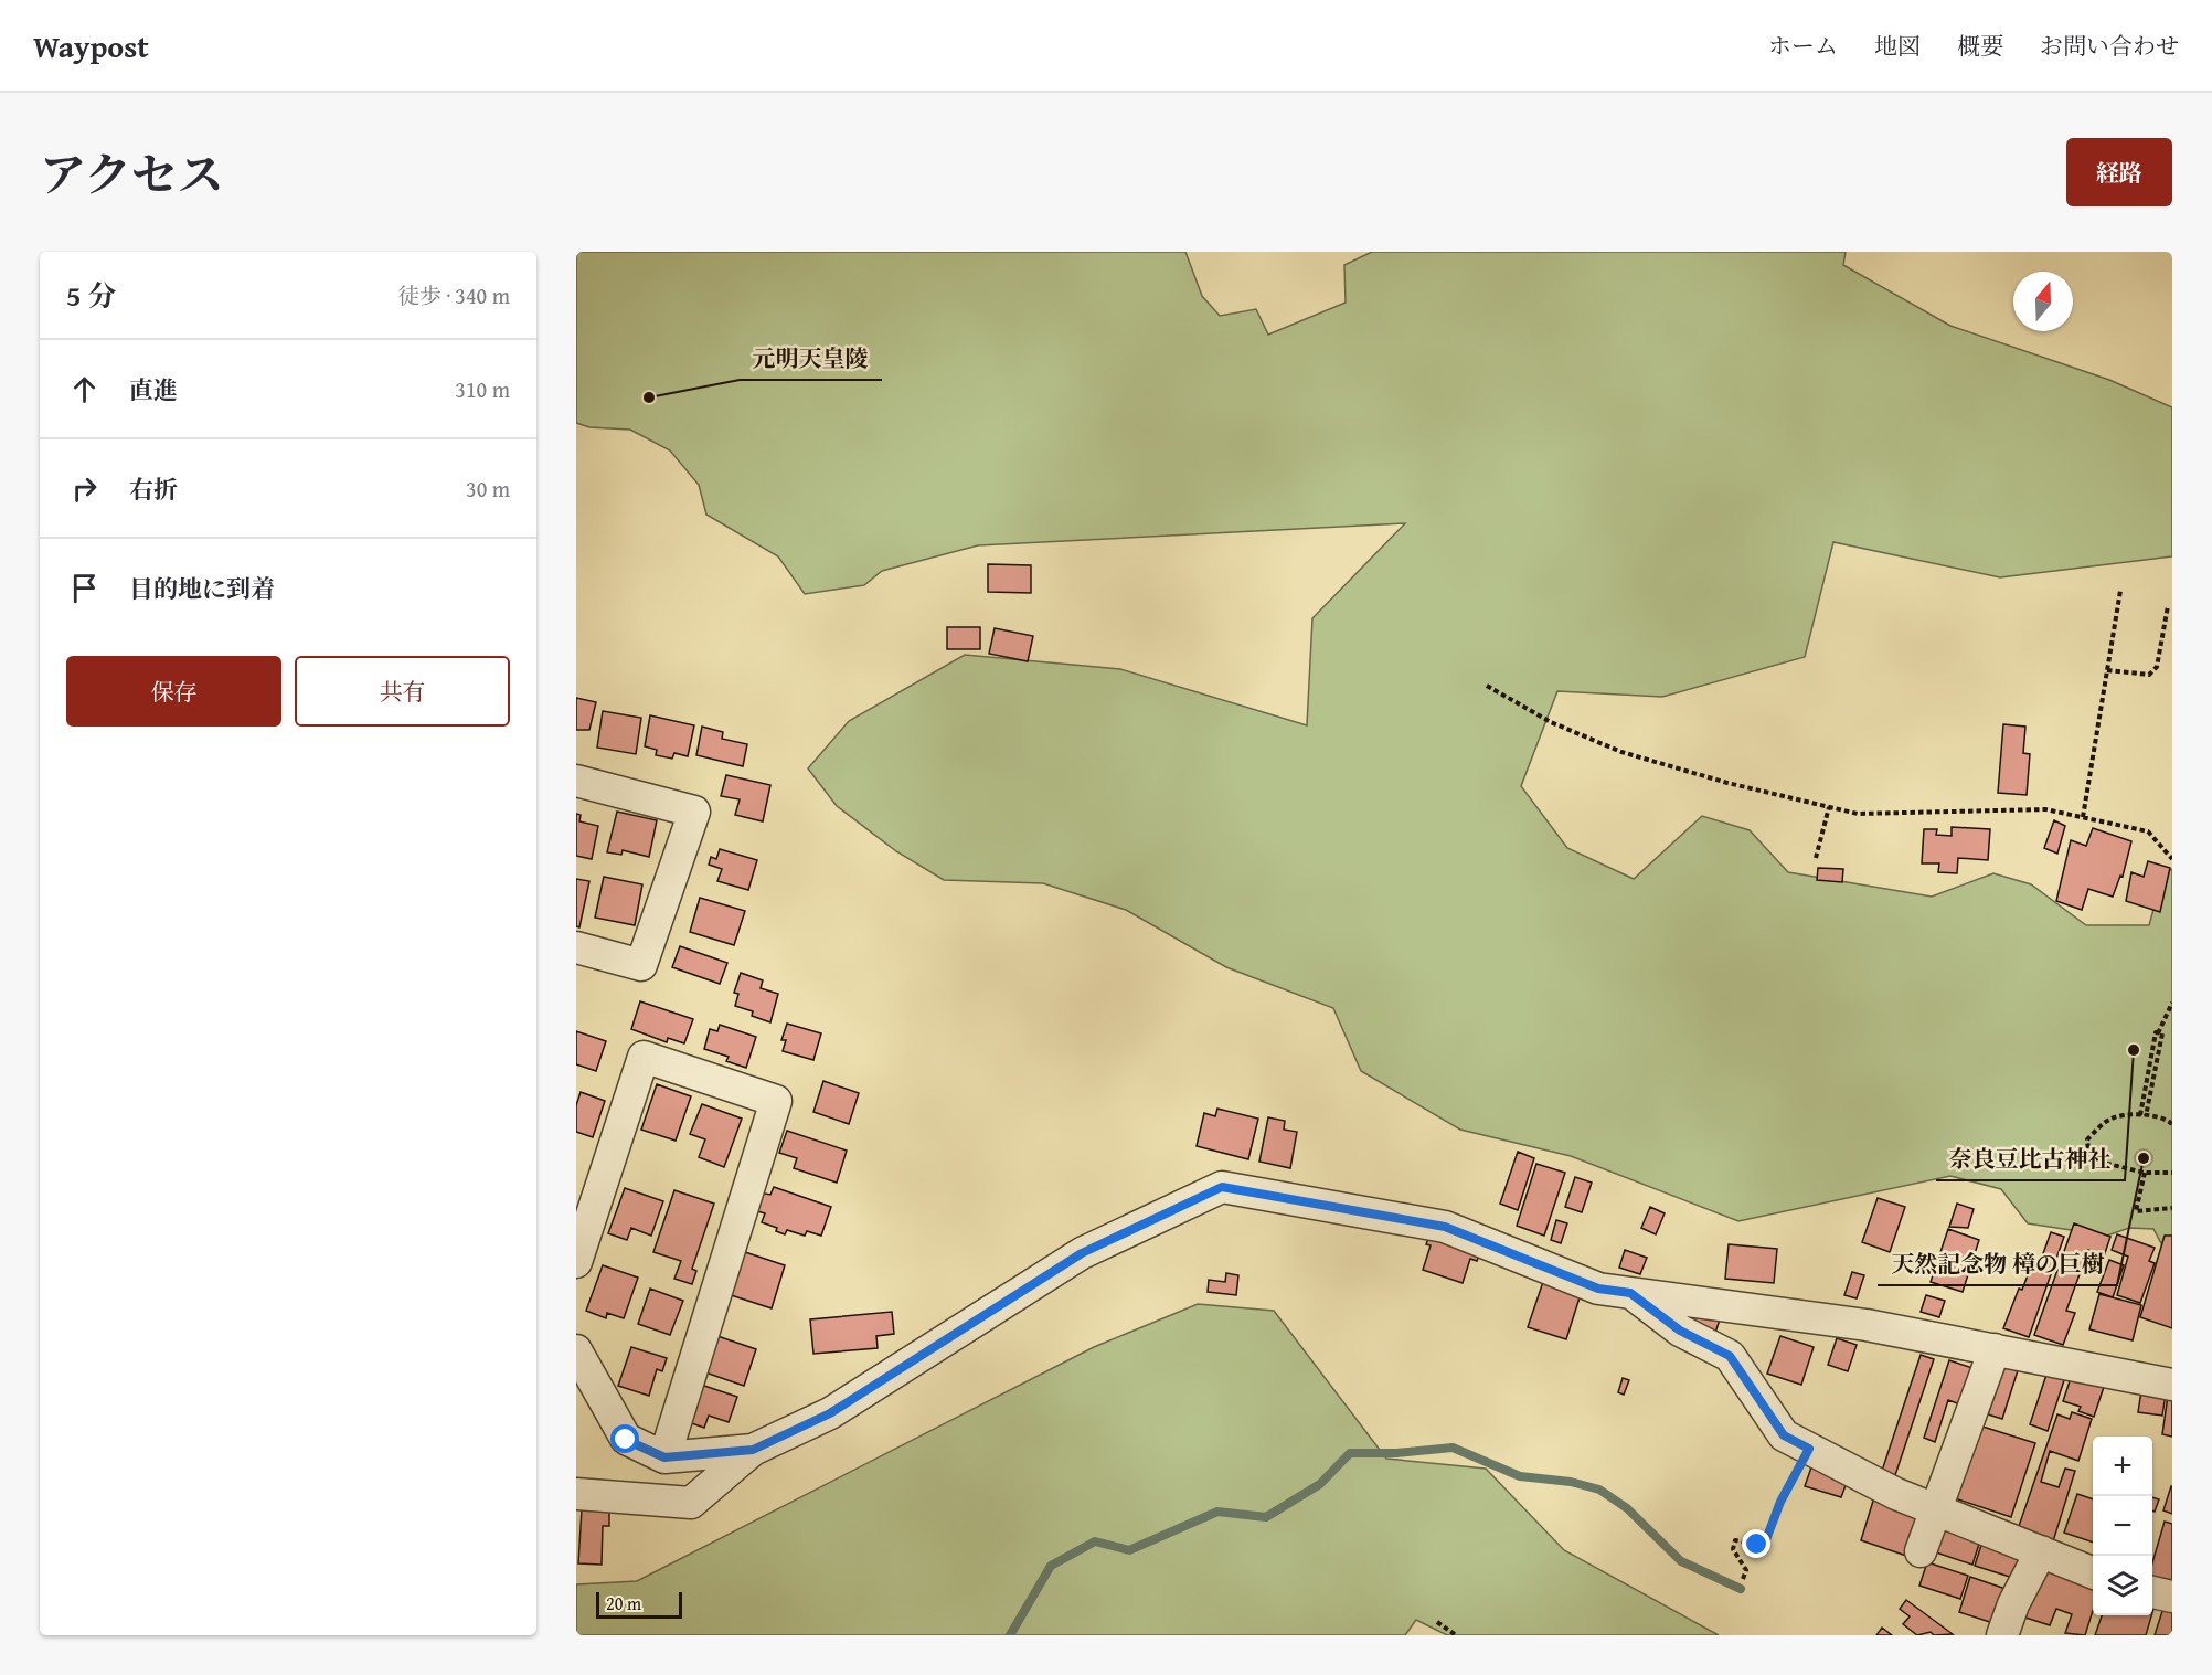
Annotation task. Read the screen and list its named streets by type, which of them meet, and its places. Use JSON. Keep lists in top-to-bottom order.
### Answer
{
  "places": ["元明天皇陵", "奈良豆比古神社", "天然記念物 樟の巨樹"],
  "scale_bar": "20 m",
  "north": "top",
  "page": {
    "header": "Waypost",
    "nav": [
      "ホーム",
      "地図",
      "概要",
      "お問い合わせ"
    ],
    "title": "アクセス",
    "buttons": [
      "経路",
      ["保存", "共有"]
    ],
    "heading": ["5 分", "徒歩 · 340 m"],
    "list": [
      ["直進", "310 m"],
      ["右折", "30 m"],
      "目的地に到着"
    ],
    "map_buttons": ["+", "−"],
    "scale": "20 m"
  }
}
